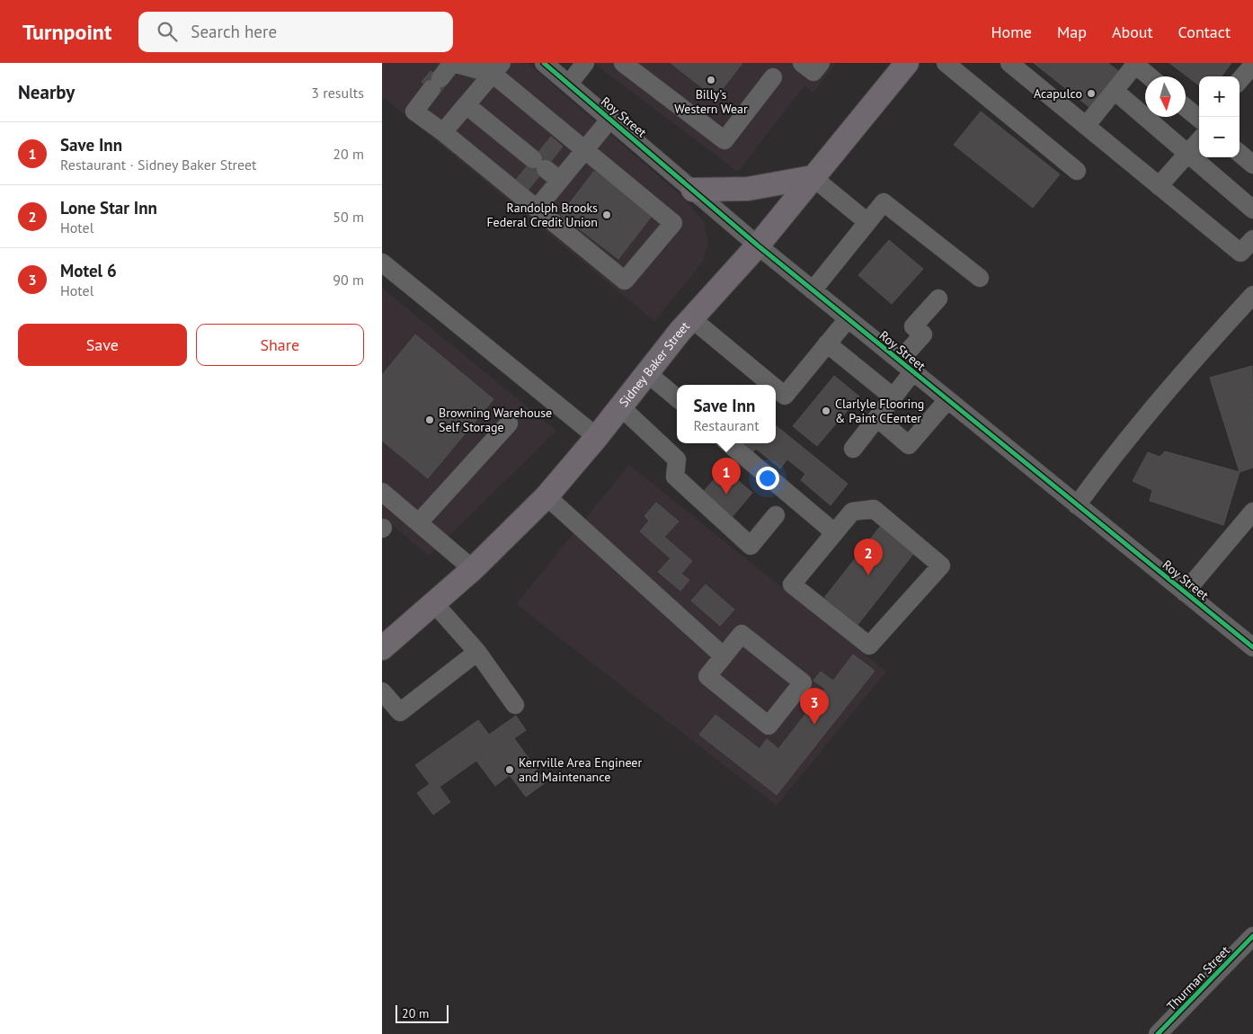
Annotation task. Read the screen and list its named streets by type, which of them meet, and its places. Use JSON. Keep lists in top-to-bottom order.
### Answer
{
  "streets": {
    "main road": ["Sidney Baker Street"],
    "street": ["Roy Street", "Thurman Street"]
  },
  "crossings": [
    ["Roy Street", "Sidney Baker Street"]
  ],
  "places": [
    "Billy's Western Wear",
    "Acapulco",
    "Randolph Brooks Federal Credit Union",
    "Clarlyle Flooring & Paint CEenter",
    "Browning Warehouse Self Storage",
    "Kerrville Area Engineer and Maintenance"
  ],
  "scale_bar": "20 m",
  "north": "bottom",
  "page": {
    "header": "Turnpoint",
    "search": "Search here",
    "nav": [
      "Home",
      "Map",
      "About",
      "Contact"
    ],
    "heading": ["Nearby", "3 results"],
    "map_buttons": ["+", "−"],
    "list": [
      {
        "mark": "1",
        "name": "Save Inn",
        "note": "Restaurant · Sidney Baker Street",
        "value": "20 m"
      },
      {
        "mark": "2",
        "name": "Lone Star Inn",
        "note": "Hotel",
        "value": "50 m"
      },
      {
        "mark": "3",
        "name": "Motel 6",
        "note": "Hotel",
        "value": "90 m"
      }
    ],
    "buttons": ["Save", "Share"],
    "popup": ["Save Inn", "Restaurant"],
    "pins": ["1", "2", "3"],
    "scale": "20 m"
  }
}
